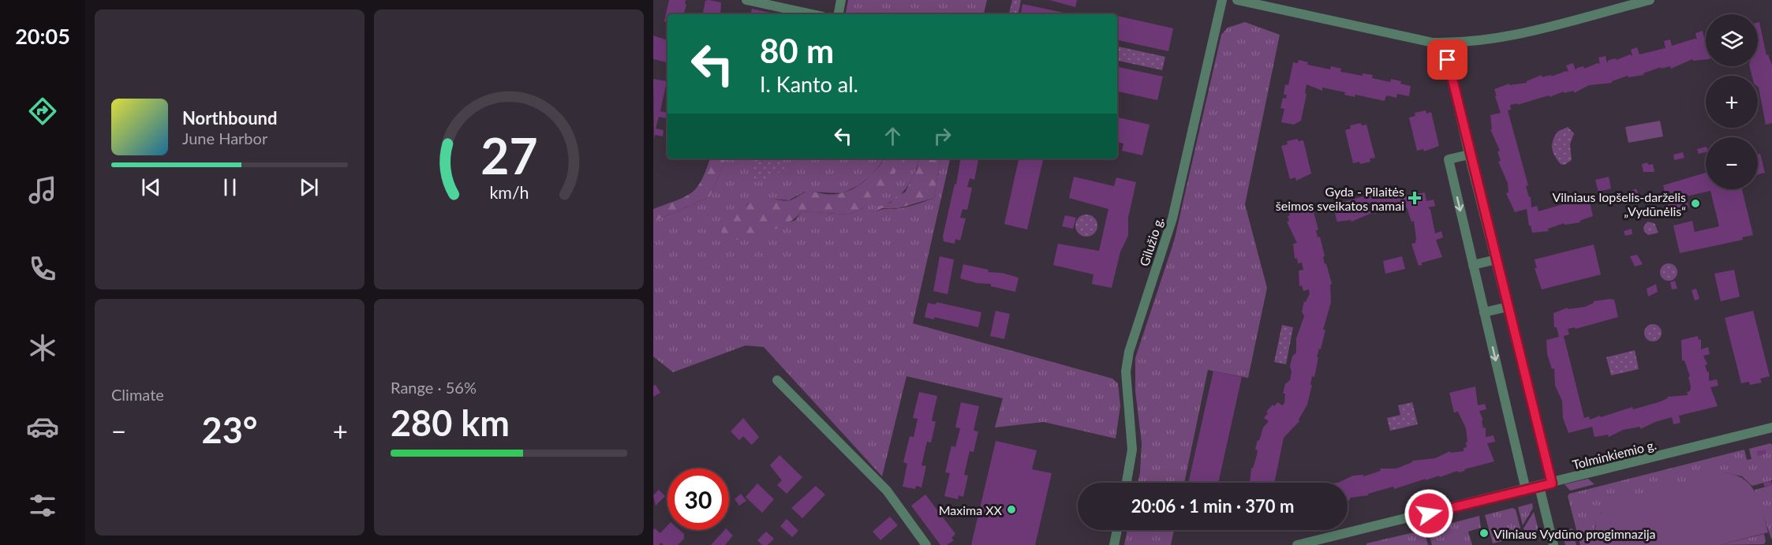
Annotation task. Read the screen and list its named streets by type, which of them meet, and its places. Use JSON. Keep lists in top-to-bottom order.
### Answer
{
  "streets": {
    "street": ["Gilužio g.", "Tolminkiemio g."]
  },
  "places": {
    "health": ["Gyda - Pilaitės šeimos sveikatos namai"],
    "other": ["Vilniaus lopšelis-darželis „Vydūnėlis“", "Maxima XX", "Vilniaus Vydūno progimnazija"]
  },
  "page": {
    "tabs": "20:05",
    "map_buttons": ["+", "−"],
    "turn": ["80 m", "I. Kanto al."],
    "song": ["Northbound", "June Harbor"],
    "tile": [
      "Climate",
      ["Range · 56%", "280 km"]
    ],
    "heat": ["−", "23°", "+"],
    "limit": "30",
    "trip": "20:06 · 1 min · 370 m",
    "gauge": ["27", "km/h"]
  }
}
